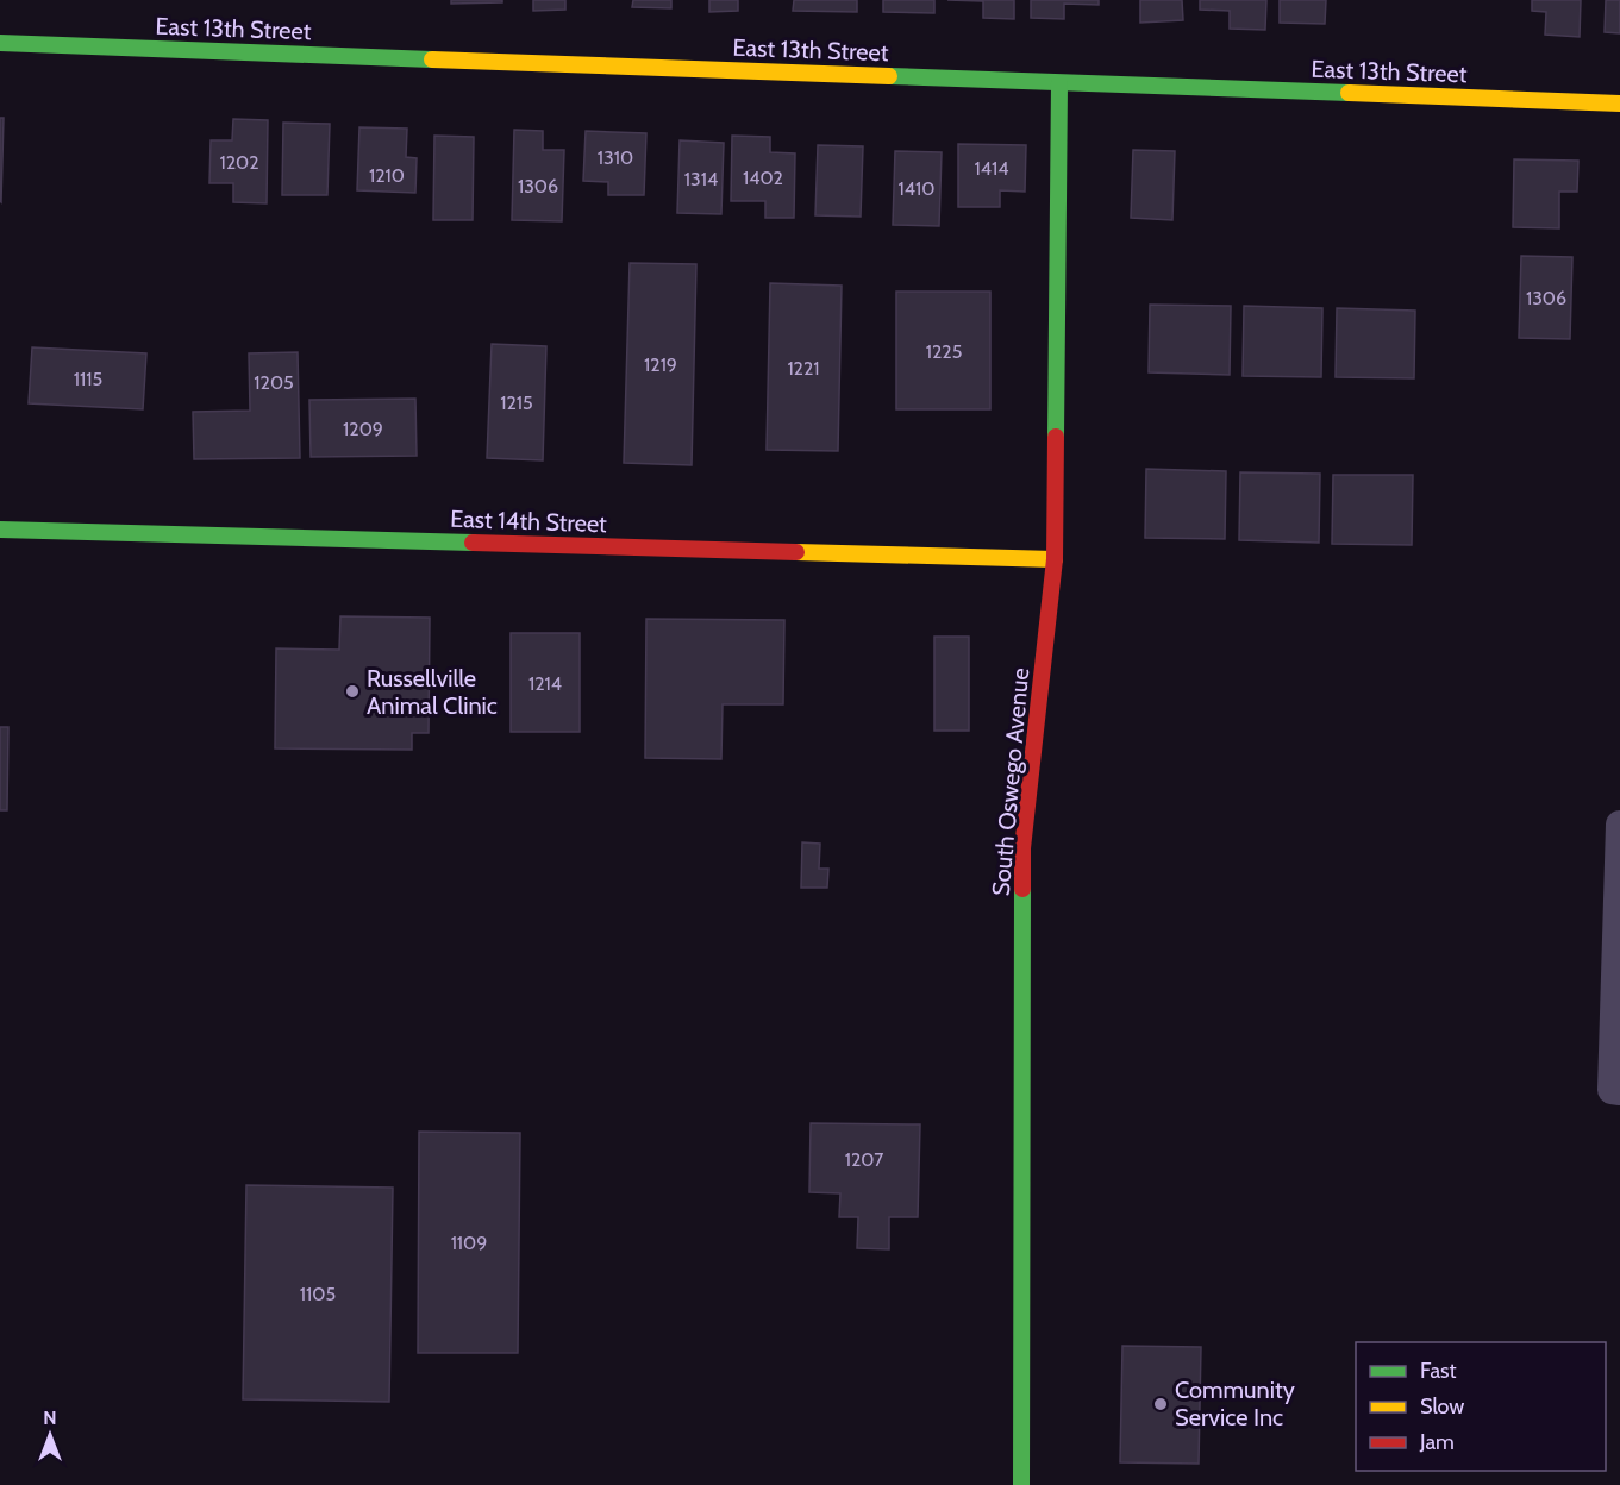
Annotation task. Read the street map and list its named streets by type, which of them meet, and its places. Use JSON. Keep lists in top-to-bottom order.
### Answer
{
  "streets": {
    "street": ["East 13th Street", "East 14th Street", "South Oswego Avenue"]
  },
  "crossings": [
    ["East 13th Street", "South Oswego Avenue"],
    ["East 14th Street", "South Oswego Avenue"]
  ],
  "places": ["Russellville Animal Clinic", "Community Service Inc"],
  "house_numbers": [
    "1310",
    "1202",
    "1414",
    "1210",
    "1402",
    "1314",
    "1306",
    "1410",
    "1306",
    "1225",
    "1219",
    "1221",
    "1115",
    "1205",
    "1215",
    "1209",
    "1214",
    "1207",
    "1109",
    "1105"
  ],
  "legend": ["Fast", "Slow", "Jam"],
  "north": "top"
}
